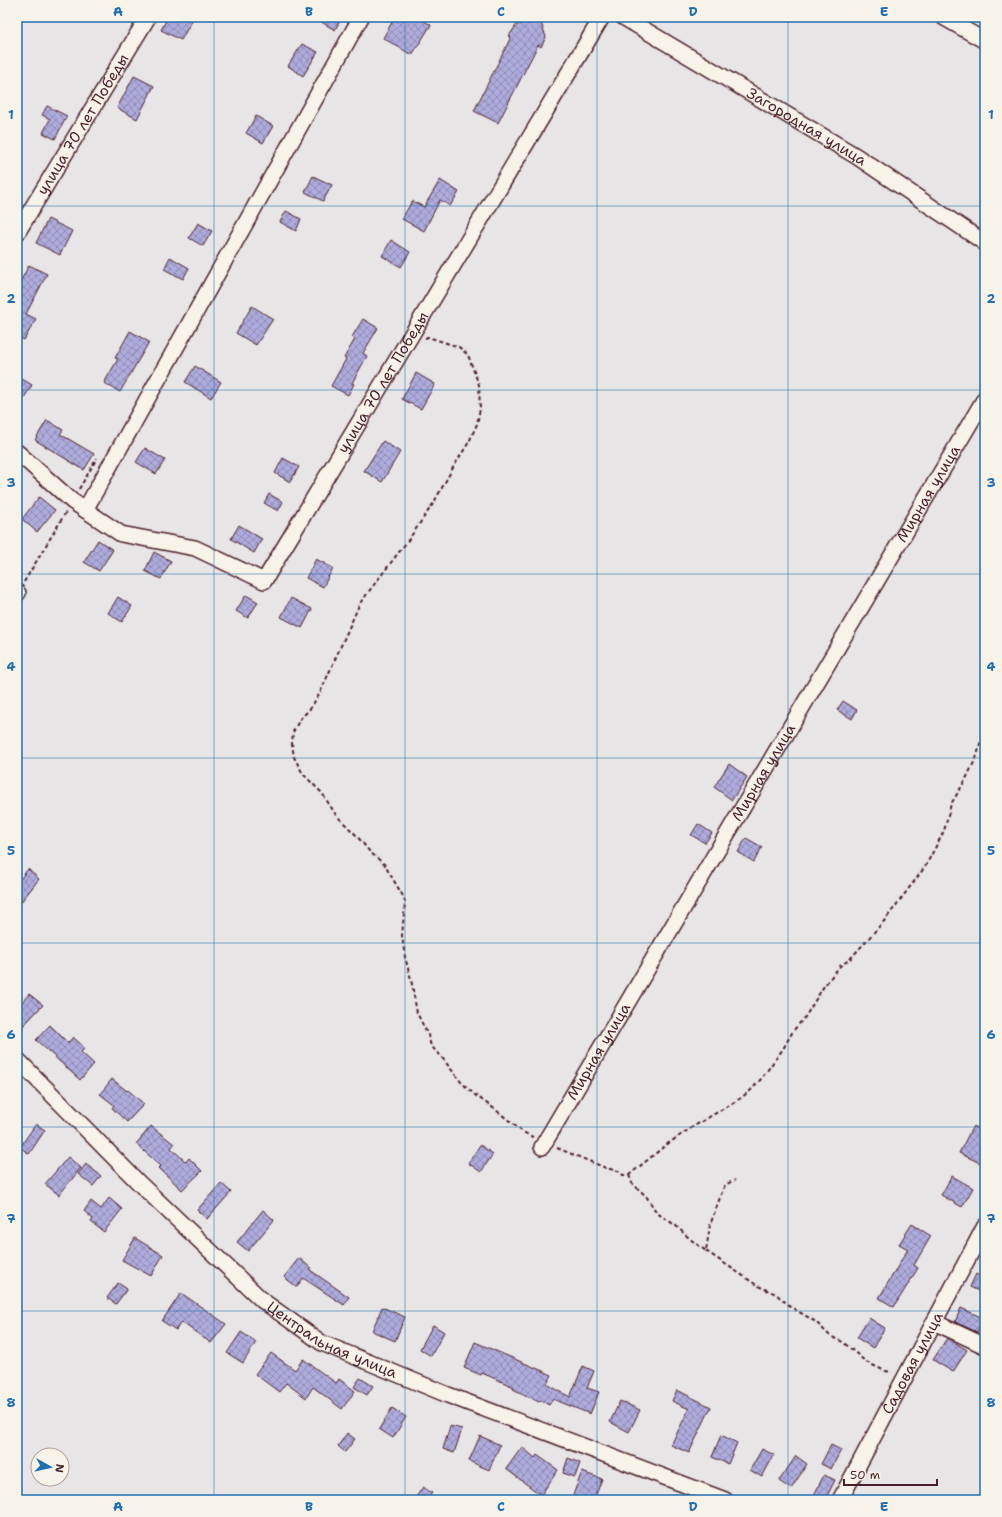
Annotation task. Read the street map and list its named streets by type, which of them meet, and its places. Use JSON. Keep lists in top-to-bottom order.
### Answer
{
  "streets": {
    "street": [
      "улица 70 лет Победы",
      "Загородная улица",
      "Мирная улица",
      "Центральная улица",
      "Садовая улица"
    ]
  },
  "scale_bar": "50 m",
  "north": "right",
  "grid": {
    "columns": [
      "A",
      "B",
      "C",
      "D",
      "E"
    ],
    "rows": [
      "1",
      "2",
      "3",
      "4",
      "5",
      "6",
      "7",
      "8"
    ]
  }
}
